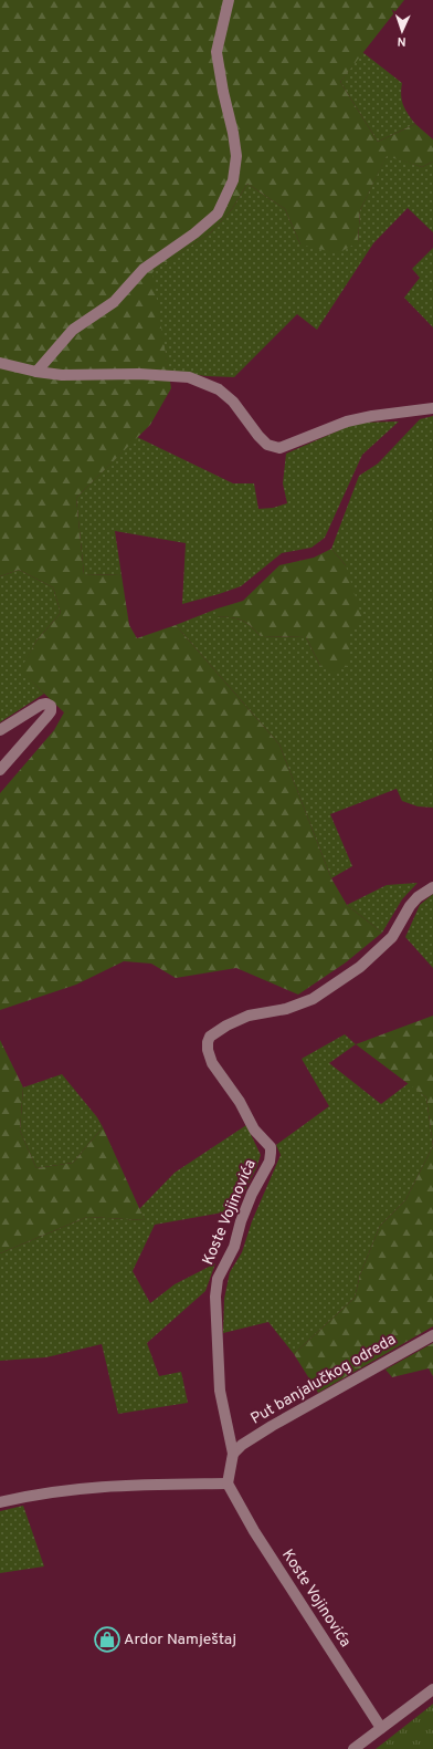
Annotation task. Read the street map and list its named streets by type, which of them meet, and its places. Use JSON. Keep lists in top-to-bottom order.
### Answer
{
  "streets": {
    "street": ["Koste Vojinovića", "Put banjalučkog odreda"]
  },
  "crossings": [
    ["Koste Vojinovića", "Put banjalučkog odreda"]
  ],
  "places": {
    "shop": ["Ardor Namještaj"]
  },
  "north": "bottom"
}
